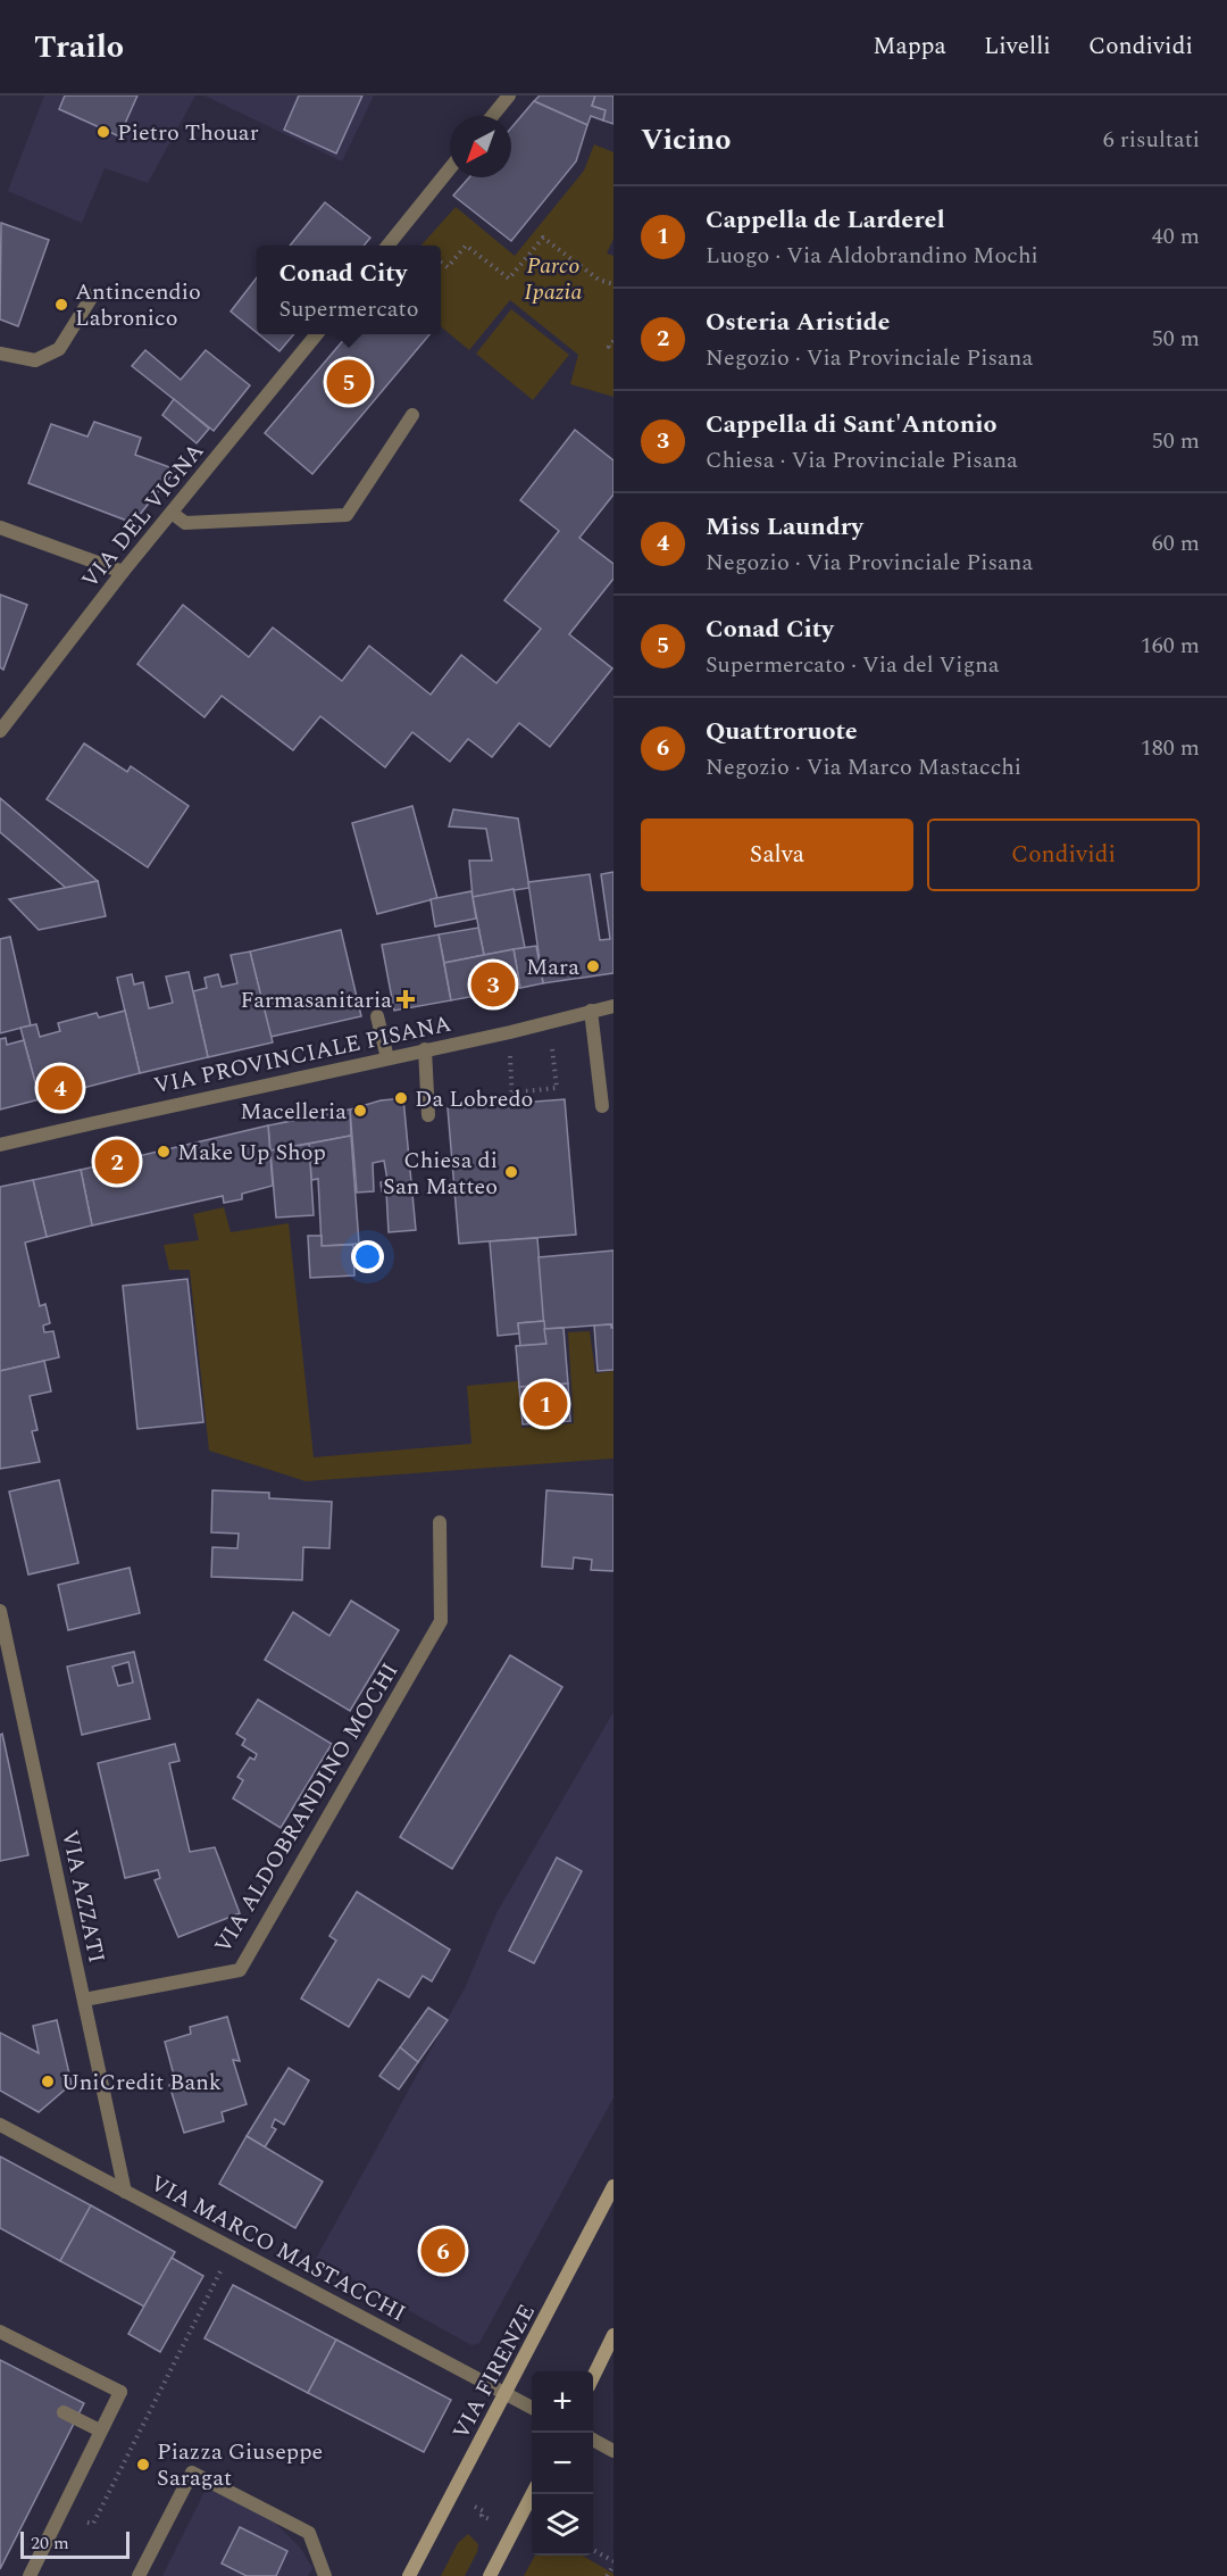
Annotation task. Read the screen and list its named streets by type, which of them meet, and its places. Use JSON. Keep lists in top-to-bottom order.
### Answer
{
  "streets": {
    "main road": ["VIA FIRENZE"],
    "street": [
      "VIA DEL VIGNA",
      "VIA PROVINCIALE PISANA",
      "VIA ALDOBRANDINO MOCHI",
      "VIA AZZATI",
      "VIA MARCO MASTACCHI"
    ]
  },
  "crossings": [
    ["VIA ALDOBRANDINO MOCHI", "VIA AZZATI"],
    ["VIA AZZATI", "VIA MARCO MASTACCHI"],
    ["VIA MARCO MASTACCHI", "VIA FIRENZE"]
  ],
  "parks": ["Parco Ipazia"],
  "places": {
    "other": [
      "Pietro Thouar",
      "Antincendio Labronico",
      "Mara",
      "Da Lobredo",
      "Macelleria",
      "Make Up Shop",
      "Chiesa di San Matteo",
      "UniCredit Bank",
      "Piazza Giuseppe Saragat"
    ],
    "health": ["Farmasanitaria"]
  },
  "scale_bar": "20 m",
  "north": "bottom left",
  "page": {
    "header": "Trailo",
    "nav": ["Mappa", "Livelli", "Condividi"],
    "heading": ["Vicino", "6 risultati"],
    "list": [
      {
        "mark": "1",
        "name": "Cappella de Larderel",
        "note": "Luogo · Via Aldobrandino Mochi",
        "value": "40 m"
      },
      {
        "mark": "2",
        "name": "Osteria Aristide",
        "note": "Negozio · Via Provinciale Pisana",
        "value": "50 m"
      },
      {
        "mark": "3",
        "name": "Cappella di Sant'Antonio",
        "note": "Chiesa · Via Provinciale Pisana",
        "value": "50 m"
      },
      {
        "mark": "4",
        "name": "Miss Laundry",
        "note": "Negozio · Via Provinciale Pisana",
        "value": "60 m"
      },
      {
        "mark": "5",
        "name": "Conad City",
        "note": "Supermercato · Via del Vigna",
        "value": "160 m"
      },
      {
        "mark": "6",
        "name": "Quattroruote",
        "note": "Negozio · Via Marco Mastacchi",
        "value": "180 m"
      }
    ],
    "popup": ["Conad City", "Supermercato"],
    "pins": [
      "5",
      "3",
      "4",
      "2",
      "1",
      "6"
    ],
    "buttons": ["Salva", "Condividi"],
    "map_buttons": ["+", "−"],
    "scale": "20 m"
  }
}
